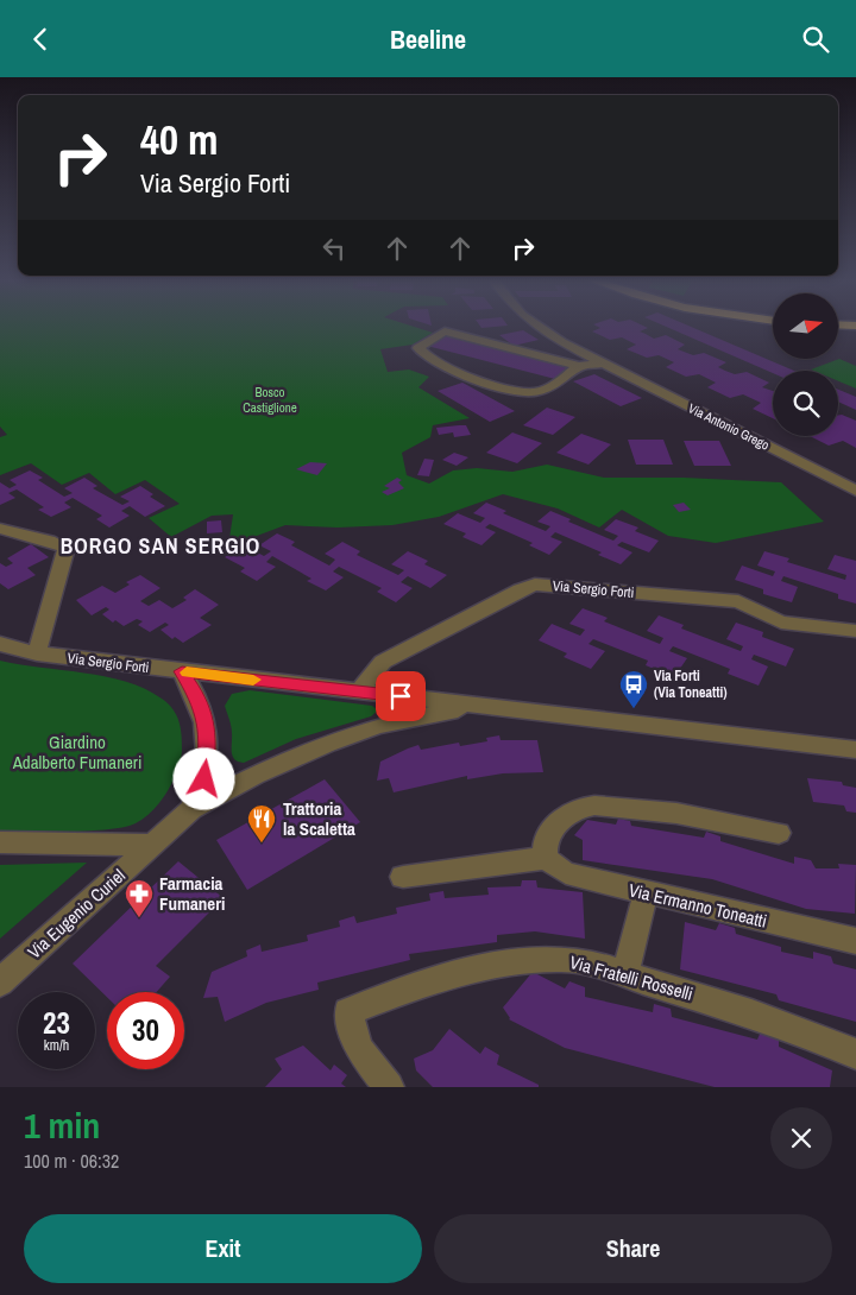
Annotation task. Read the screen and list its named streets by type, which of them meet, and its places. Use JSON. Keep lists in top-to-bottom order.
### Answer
{
  "streets": {
    "street": [
      "Via Antonio Grego",
      "Via Sergio Forti",
      "Via Ermanno Toneatti",
      "Via Eugenio Curiel",
      "Via Fratelli Rosselli"
    ]
  },
  "crossings": [
    ["Via Sergio Forti", "Via Eugenio Curiel"]
  ],
  "districts": ["BORGO SAN SERGIO"],
  "parks": ["Bosco Castiglione", "Giardino Adalberto Fumaneri"],
  "places": {
    "bus stop": ["Via Forti (Via Toneatti)"],
    "restaurant": ["Trattoria la Scaletta"],
    "pharmacy": ["Farmacia Fumaneri"]
  },
  "north": "right",
  "page": {
    "header": "Beeline",
    "turn": ["40 m", "Via Sergio Forti"],
    "speed": "23 km/h",
    "limit": "30",
    "heading": ["1 min", "100 m · 06:32"],
    "buttons": ["Exit", "Share"]
  }
}
